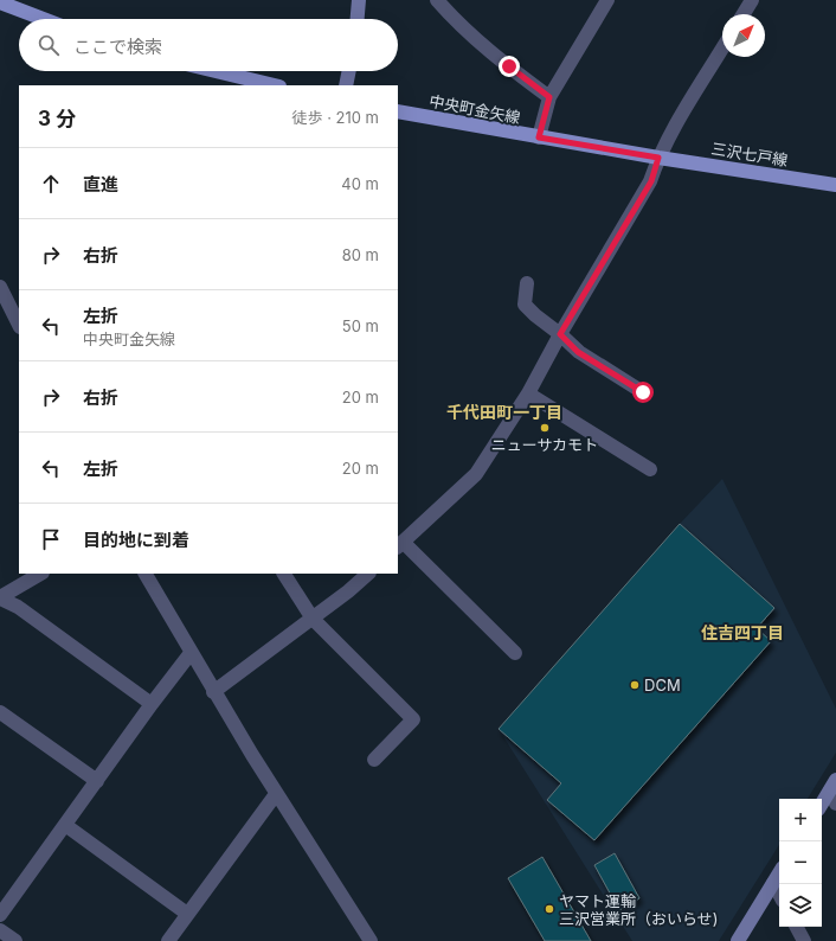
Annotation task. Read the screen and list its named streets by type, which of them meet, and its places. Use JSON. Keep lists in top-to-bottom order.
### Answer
{
  "streets": {
    "main road": ["中央町金矢線", "三沢七戸線"]
  },
  "crossings": [
    ["中央町金矢線", "三沢七戸線"]
  ],
  "districts": ["千代田町一丁目", "住吉四丁目"],
  "places": ["ニューサカモト", "DCM", "ヤマト運輸 三沢営業所（おいらせ)"],
  "north": "top right",
  "page": {
    "search": "ここで検索",
    "heading": ["3 分", "徒歩 · 210 m"],
    "list": [
      ["直進", "40 m"],
      ["右折", "80 m"],
      ["左折", "中央町金矢線", "50 m"],
      ["右折", "20 m"],
      ["左折", "20 m"],
      "目的地に到着"
    ],
    "map_buttons": ["+", "−"]
  }
}
